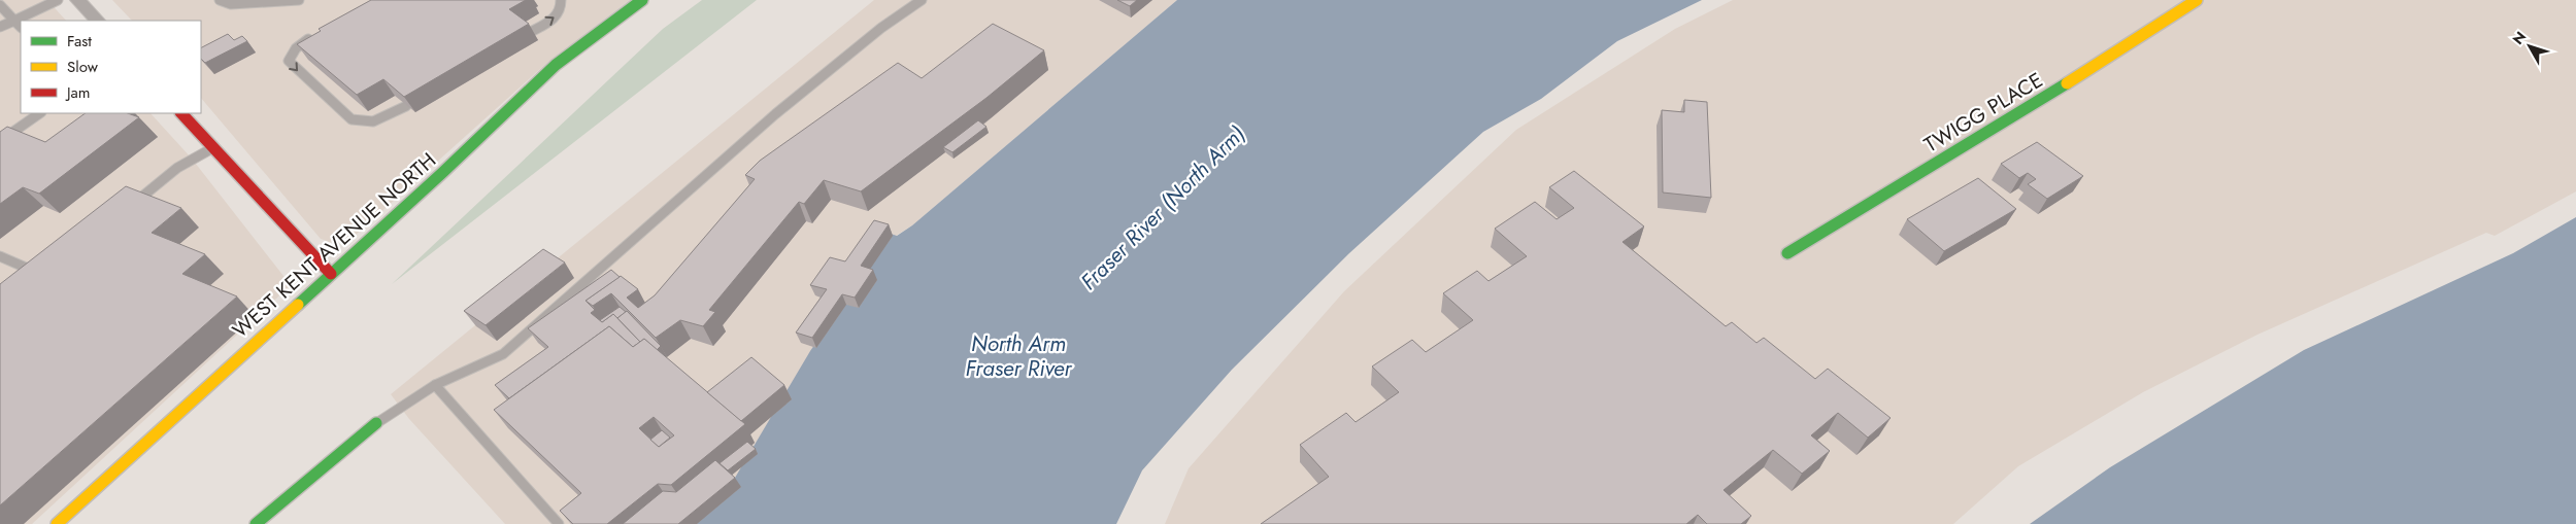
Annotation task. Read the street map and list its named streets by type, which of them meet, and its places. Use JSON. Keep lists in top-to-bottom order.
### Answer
{
  "streets": {
    "street": ["TWIGG PLACE", "WEST KENT AVENUE NORTH"]
  },
  "water": ["Fraser River (North Arm)", "North Arm Fraser River"],
  "legend": ["Fast", "Slow", "Jam"],
  "north": "top left"
}
